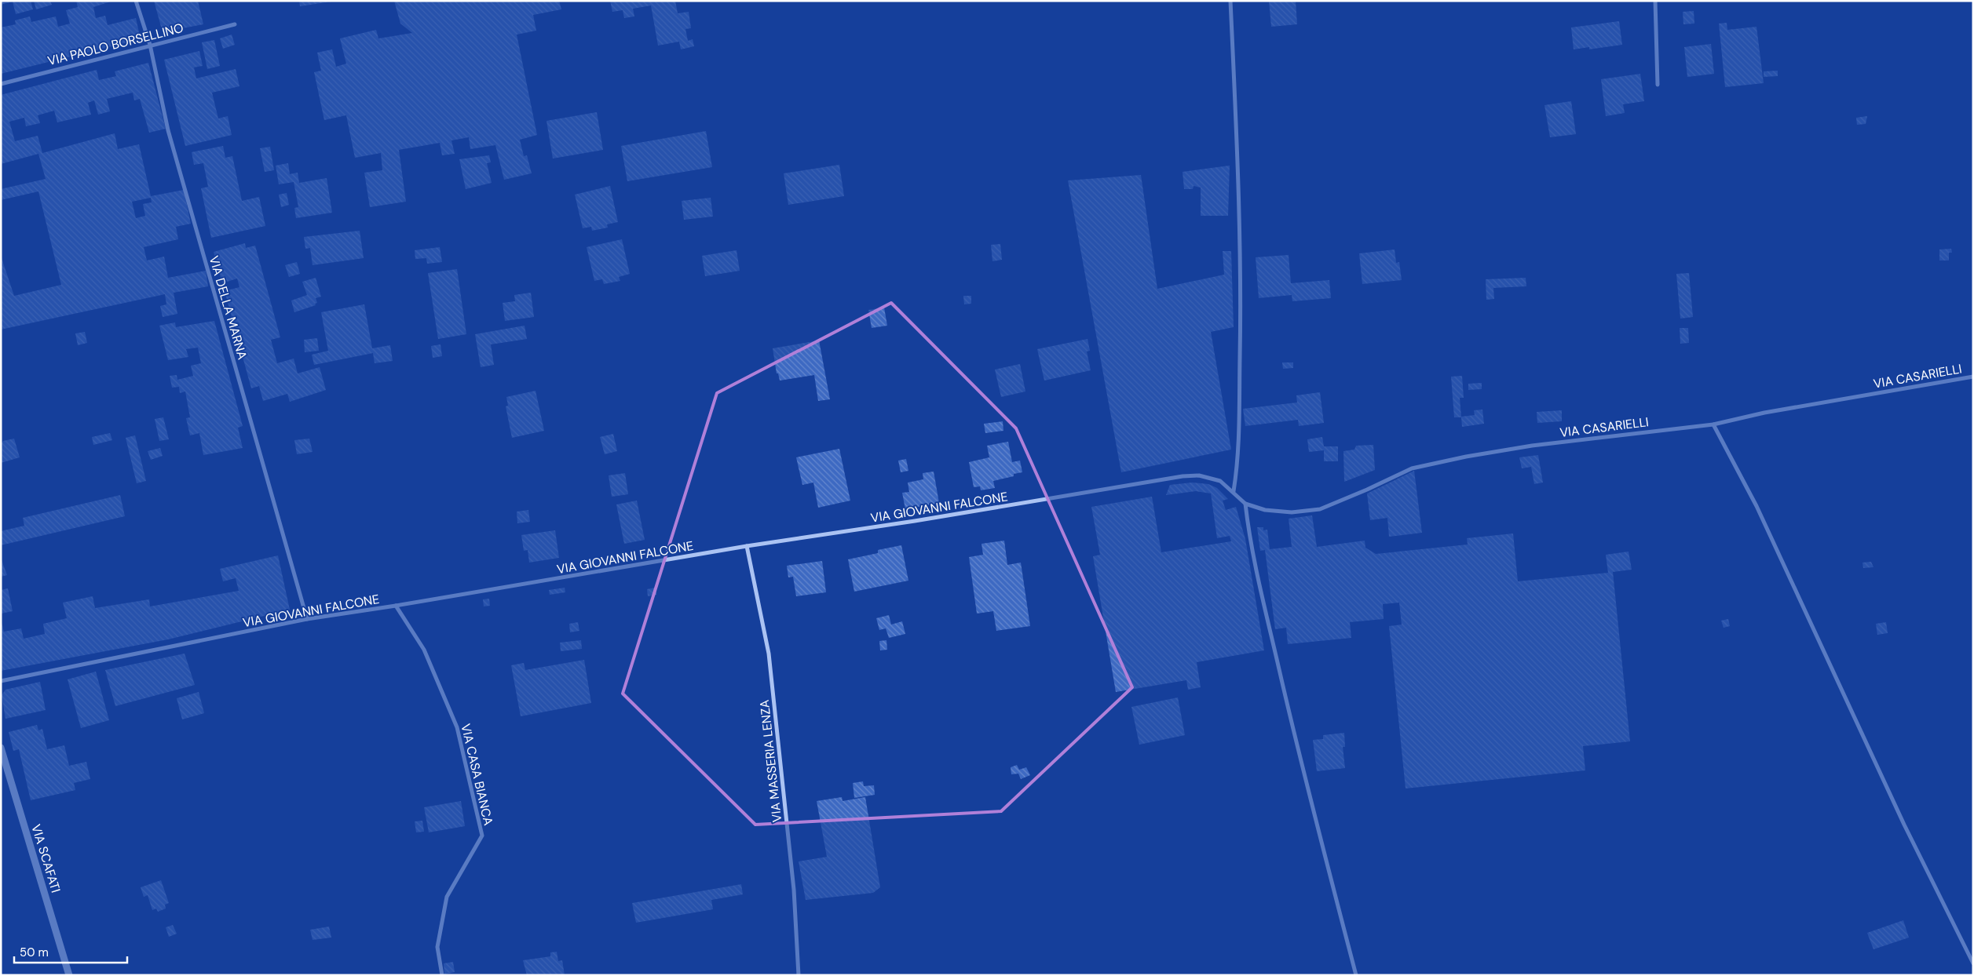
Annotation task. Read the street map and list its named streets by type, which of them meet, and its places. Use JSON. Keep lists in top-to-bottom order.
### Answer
{
  "streets": {
    "street": [
      "VIA PAOLO BORSELLINO",
      "VIA DELLA MARNA",
      "VIA CASARIELLI",
      "VIA GIOVANNI FALCONE",
      "VIA MASSERIA LENZA",
      "VIA CASA BIANCA",
      "VIA SCAFATI"
    ]
  },
  "crossings": [
    ["VIA PAOLO BORSELLINO", "VIA DELLA MARNA"],
    ["VIA DELLA MARNA", "VIA GIOVANNI FALCONE"],
    ["VIA CASARIELLI", "VIA GIOVANNI FALCONE"],
    ["VIA GIOVANNI FALCONE", "VIA MASSERIA LENZA"],
    ["VIA GIOVANNI FALCONE", "VIA CASA BIANCA"]
  ],
  "scale_bar": "50 m"
}
